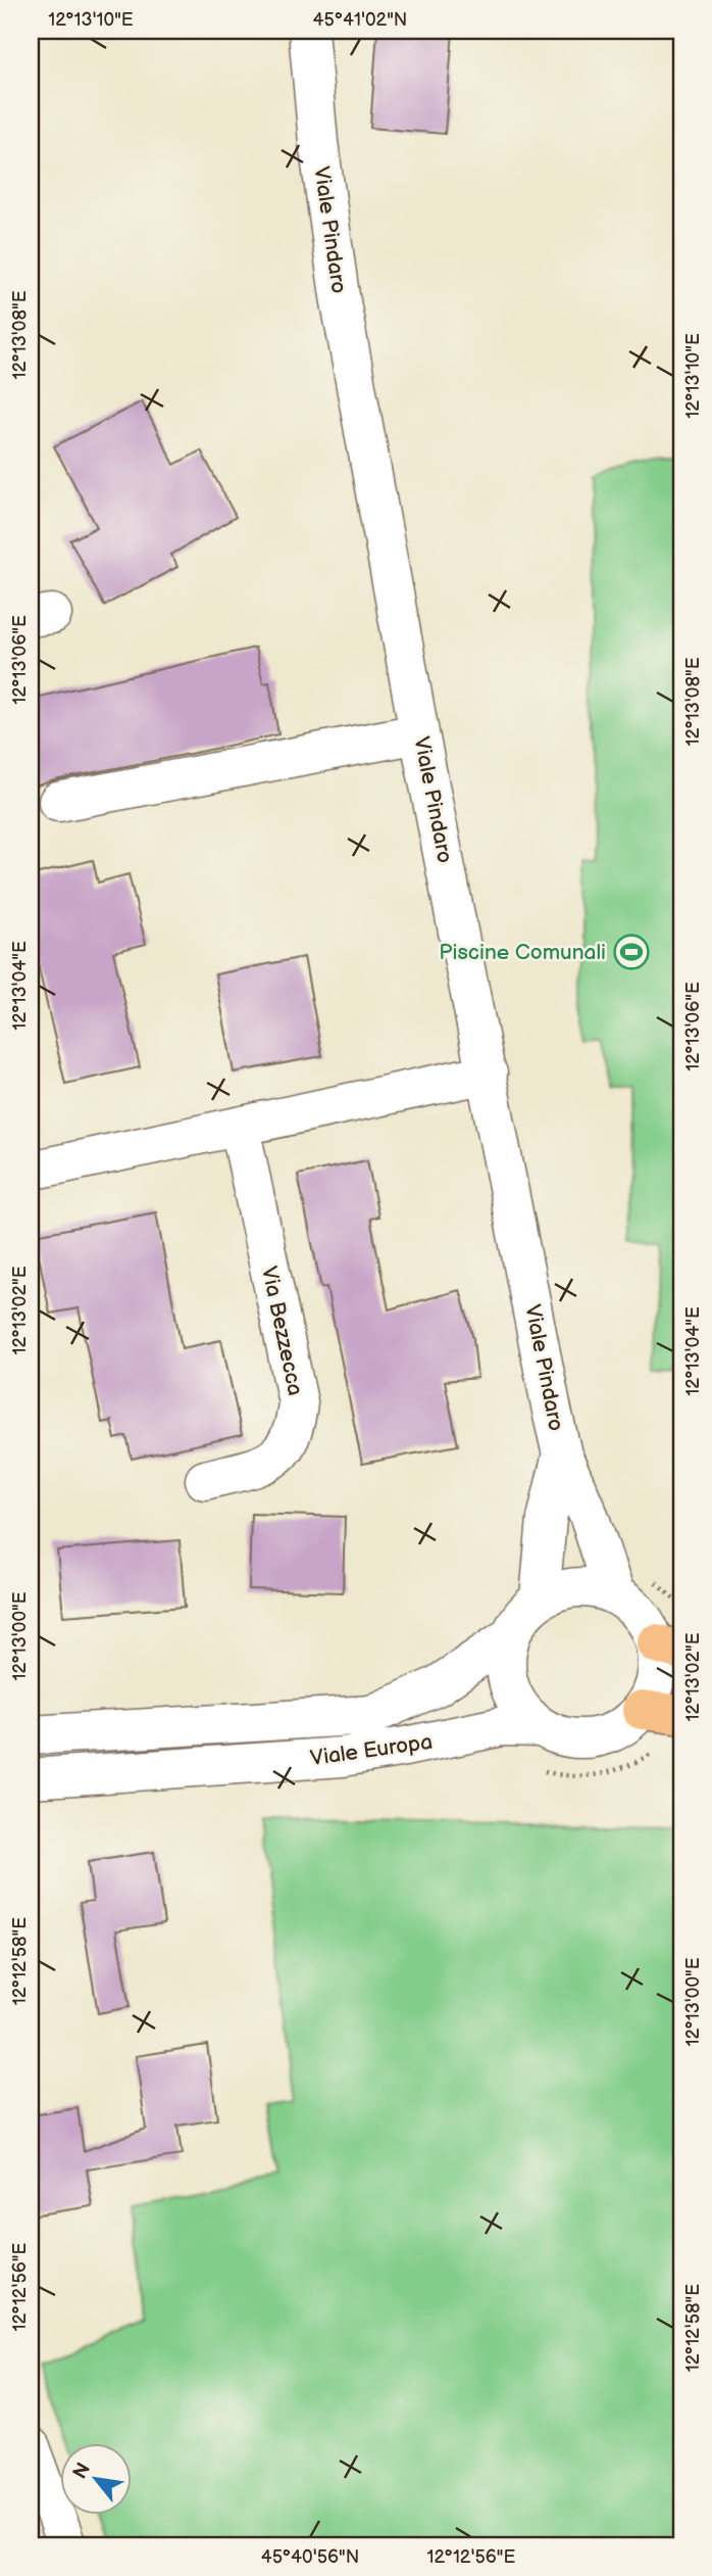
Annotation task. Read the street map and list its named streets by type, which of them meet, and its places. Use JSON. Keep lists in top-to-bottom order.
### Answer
{
  "streets": {
    "street": ["Viale Pindaro", "Via Bezzecca", "Viale Europa"]
  },
  "crossings": [
    ["Viale Pindaro", "Viale Europa"]
  ],
  "places": {
    "sports": ["Piscine Comunali"]
  },
  "north": "top left",
  "coordinates": [
    "12°13'10\"E",
    "45°41'02\"N",
    "12°13'08\"E",
    "12°13'06\"E",
    "12°13'04\"E",
    "12°13'02\"E",
    "12°13'00\"E",
    "12°12'58\"E",
    "12°12'56\"E",
    "45°40'56\"N"
  ]
}
